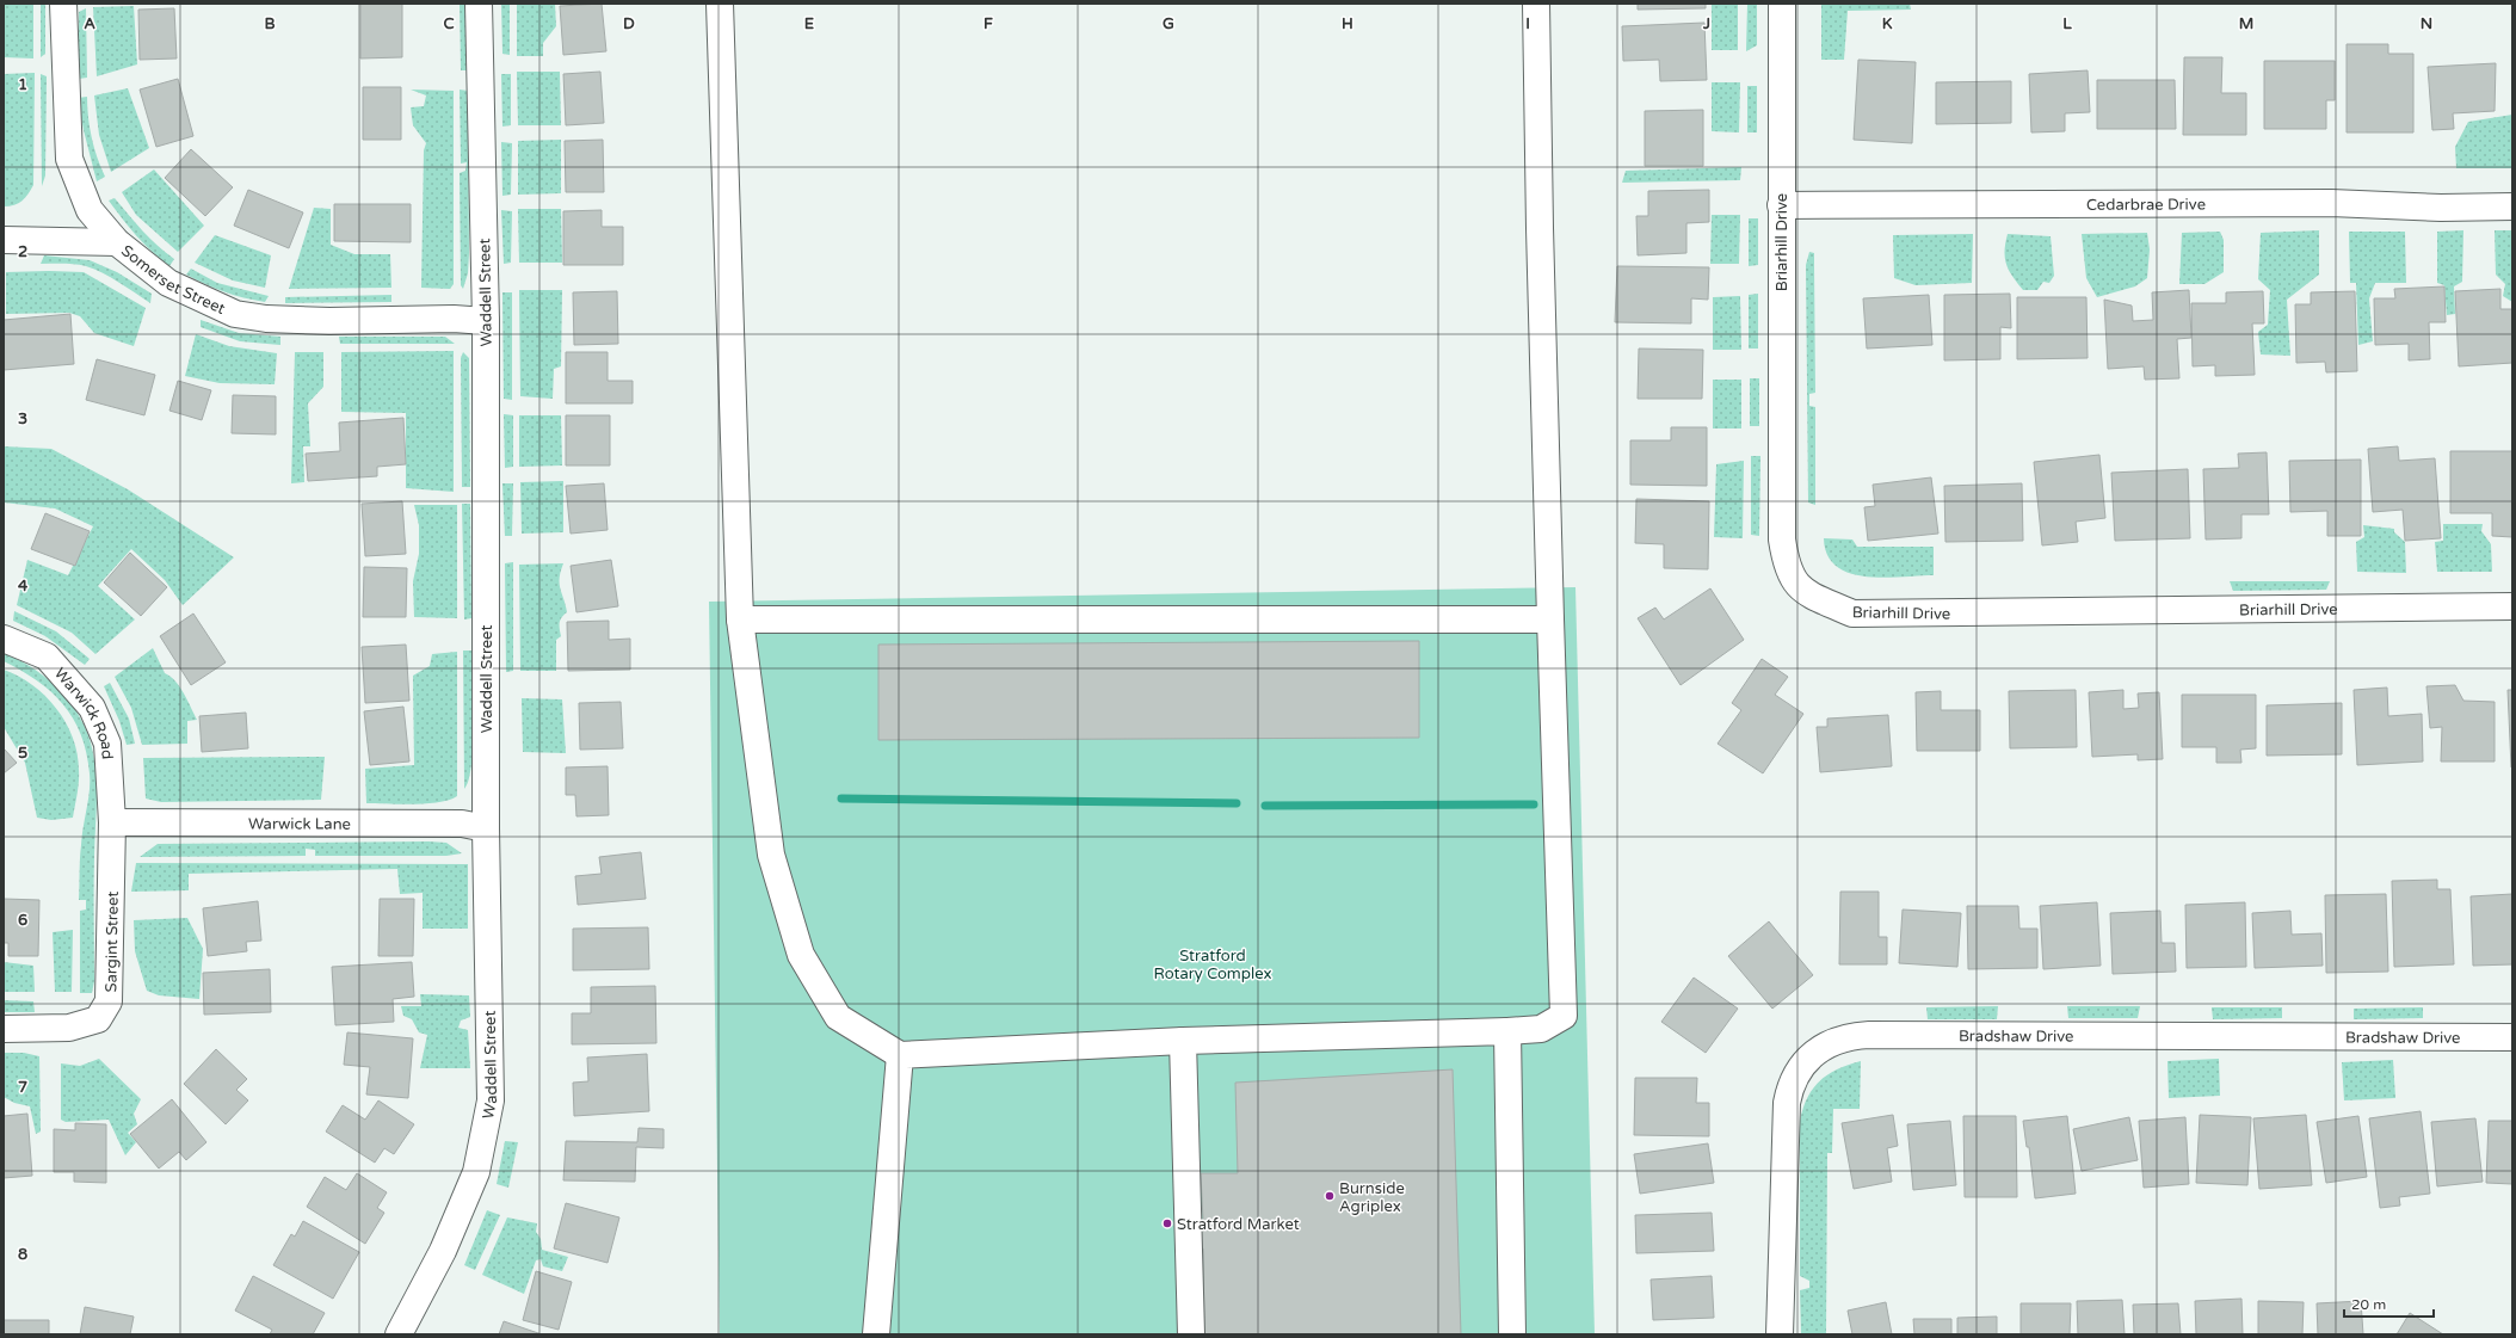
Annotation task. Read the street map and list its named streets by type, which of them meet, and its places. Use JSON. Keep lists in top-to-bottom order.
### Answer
{
  "streets": {
    "street": [
      "Cedarbrae Drive",
      "Briarhill Drive",
      "Somerset Street",
      "Waddell Street",
      "Warwick Road",
      "Warwick Lane",
      "Sargint Street",
      "Bradshaw Drive"
    ]
  },
  "crossings": [
    ["Cedarbrae Drive", "Briarhill Drive"],
    ["Somerset Street", "Waddell Street"],
    ["Waddell Street", "Warwick Lane"],
    ["Warwick Road", "Warwick Lane"],
    ["Warwick Road", "Sargint Street"],
    ["Warwick Lane", "Sargint Street"]
  ],
  "parks": ["Stratford Rotary Complex"],
  "places": ["Burnside Agriplex", "Stratford Market"],
  "scale_bar": "20 m",
  "grid": {
    "columns": [
      "A",
      "B",
      "C",
      "D",
      "E",
      "F",
      "G",
      "H",
      "I",
      "J",
      "K",
      "L",
      "M",
      "N"
    ],
    "rows": [
      "1",
      "2",
      "3",
      "4",
      "5",
      "6",
      "7",
      "8"
    ]
  }
}
